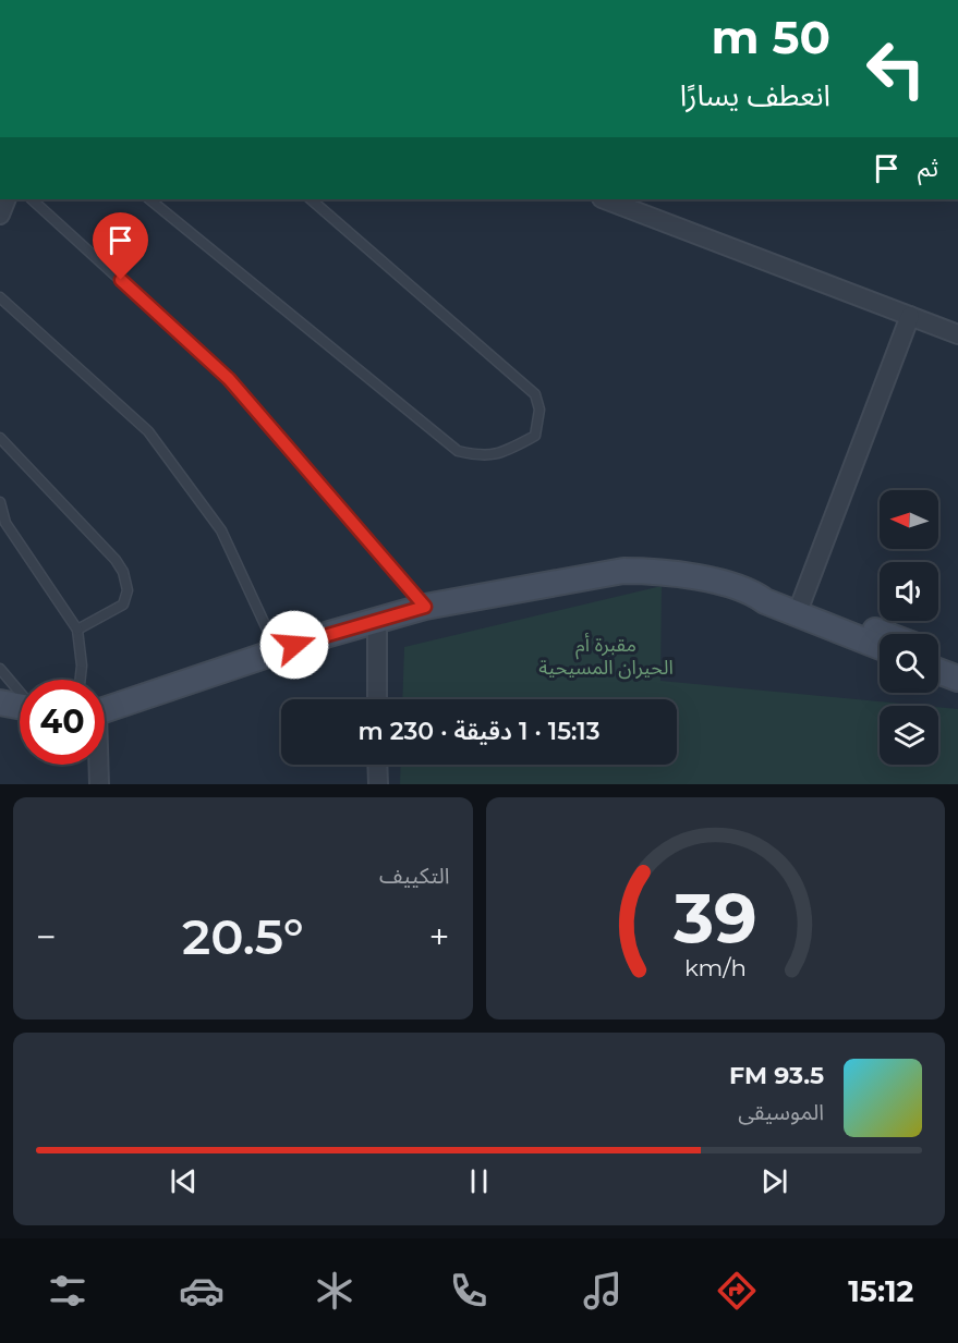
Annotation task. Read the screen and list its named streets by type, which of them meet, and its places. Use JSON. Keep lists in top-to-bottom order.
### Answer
{
  "parks": ["مقبرة أم الحيران المسيحية"],
  "north": "left",
  "page": {
    "turn": ["50 m", "انعطف يسارًا"],
    "then": "ثم",
    "limit": "40",
    "trip": "15:13 · 1 دقيقة · 230 m",
    "tile": "التكييف",
    "heat": ["−", "20.5°", "+"],
    "song": ["93.5 FM", "الموسيقى"],
    "tabs": "15:12",
    "gauge": ["39", "km/h"]
  }
}
